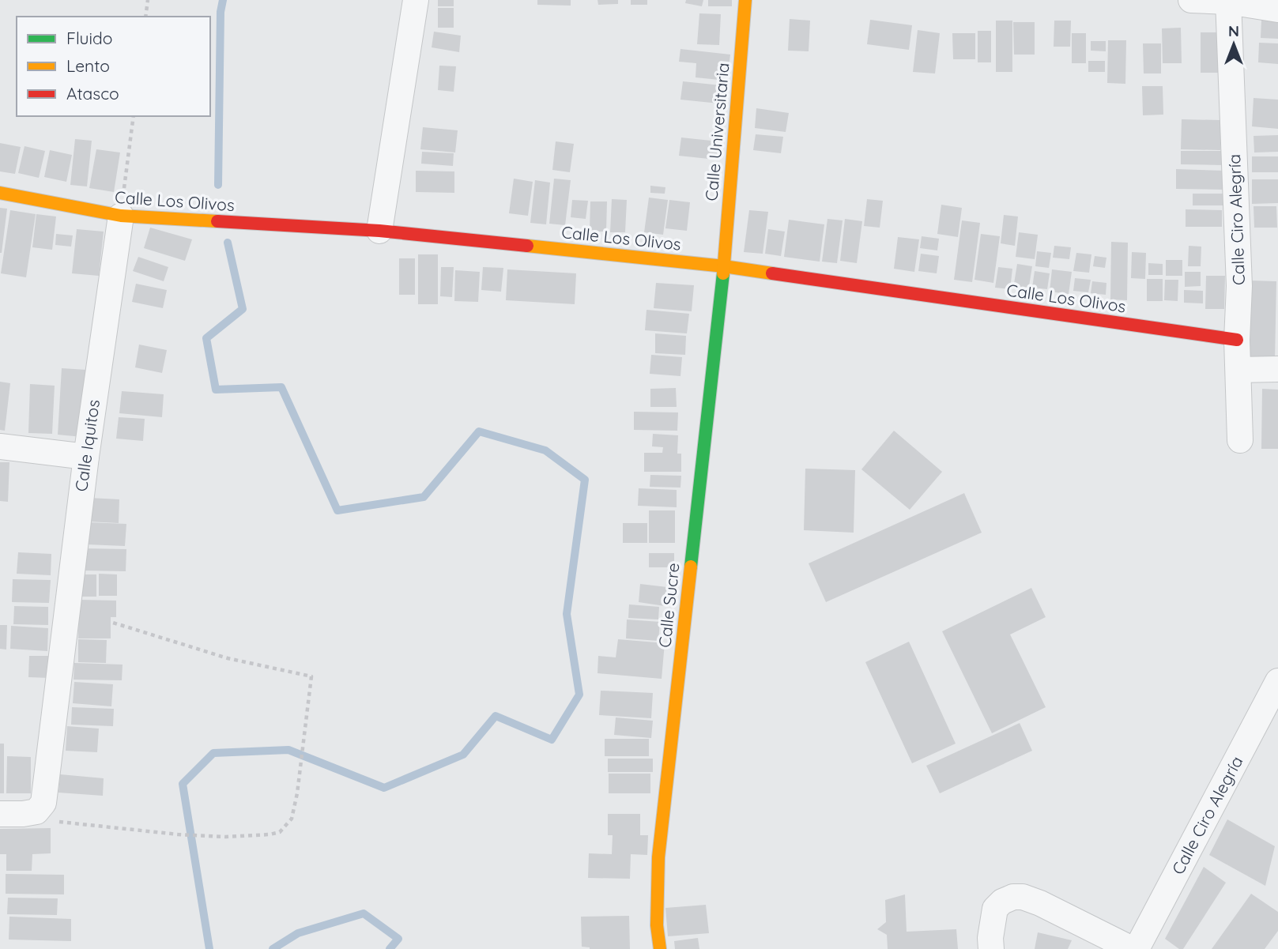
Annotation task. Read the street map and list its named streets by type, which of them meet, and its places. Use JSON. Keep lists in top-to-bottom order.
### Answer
{
  "streets": {
    "street": [
      "Calle Universitaria",
      "Calle Los Olivos",
      "Calle Ciro Alegría",
      "Calle Iquitos",
      "Calle Sucre"
    ]
  },
  "crossings": [
    ["Calle Universitaria", "Calle Los Olivos"],
    ["Calle Universitaria", "Calle Sucre"],
    ["Calle Los Olivos", "Calle Ciro Alegría"],
    ["Calle Los Olivos", "Calle Iquitos"],
    ["Calle Los Olivos", "Calle Sucre"]
  ],
  "legend": ["Fluido", "Lento", "Atasco"],
  "north": "top"
}
